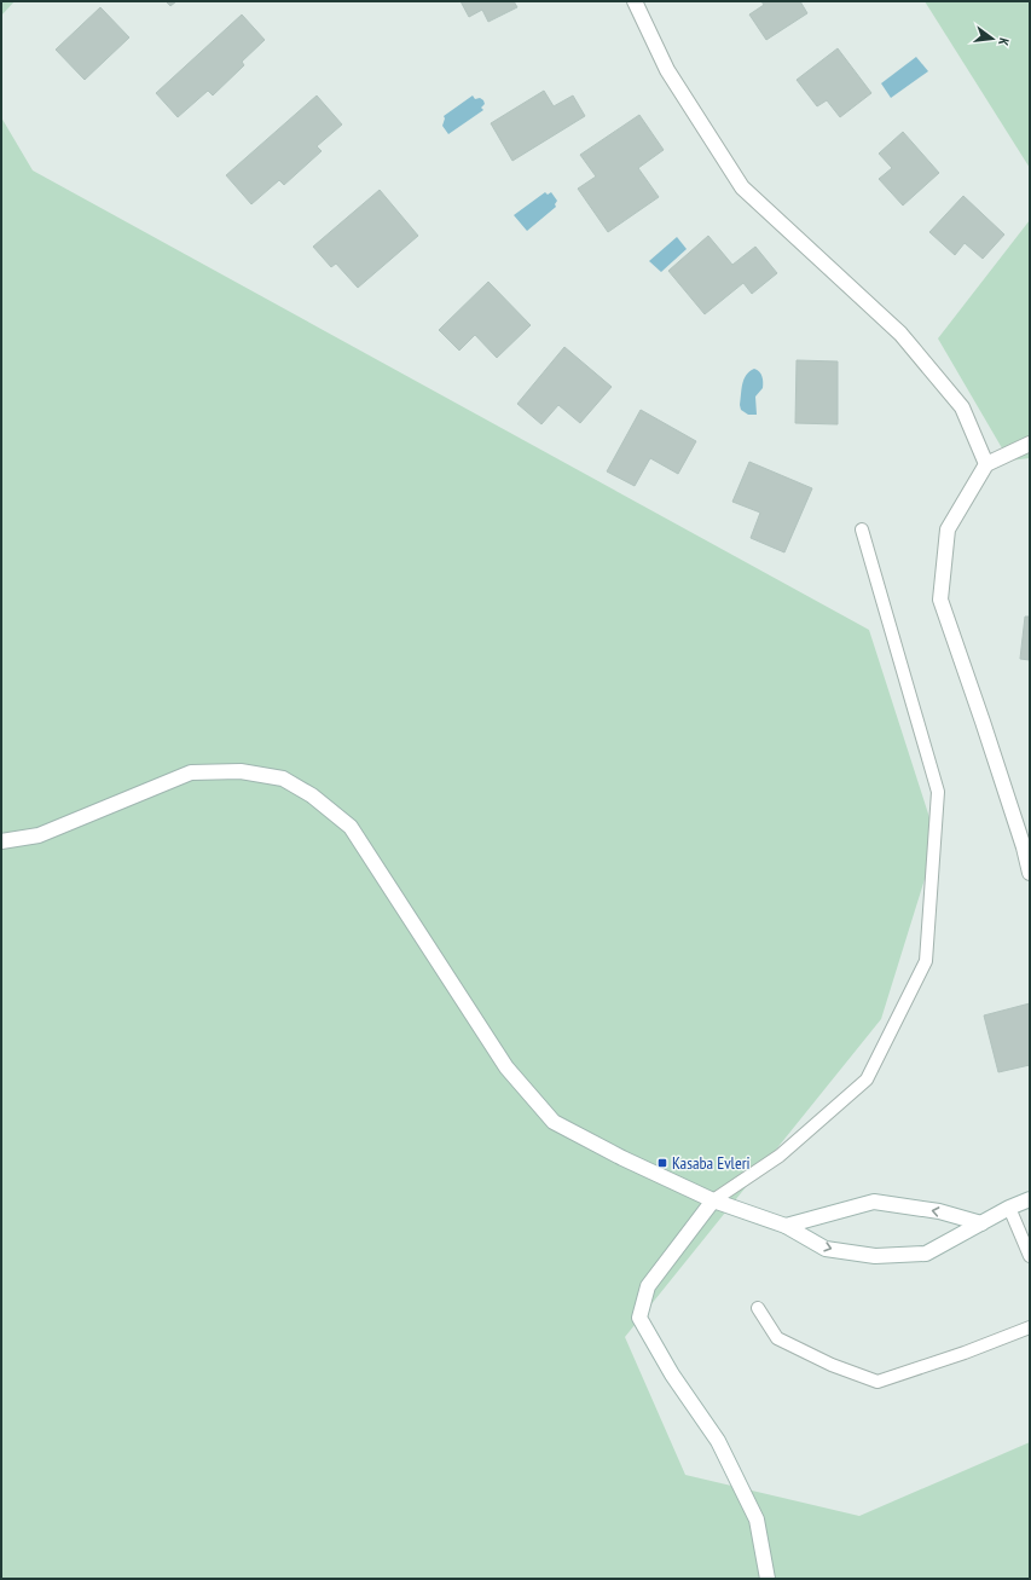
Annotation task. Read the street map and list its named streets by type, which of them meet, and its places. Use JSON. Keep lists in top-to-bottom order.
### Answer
{
  "places": {
    "transit": ["Kasaba Evleri"]
  },
  "north": "right"
}
